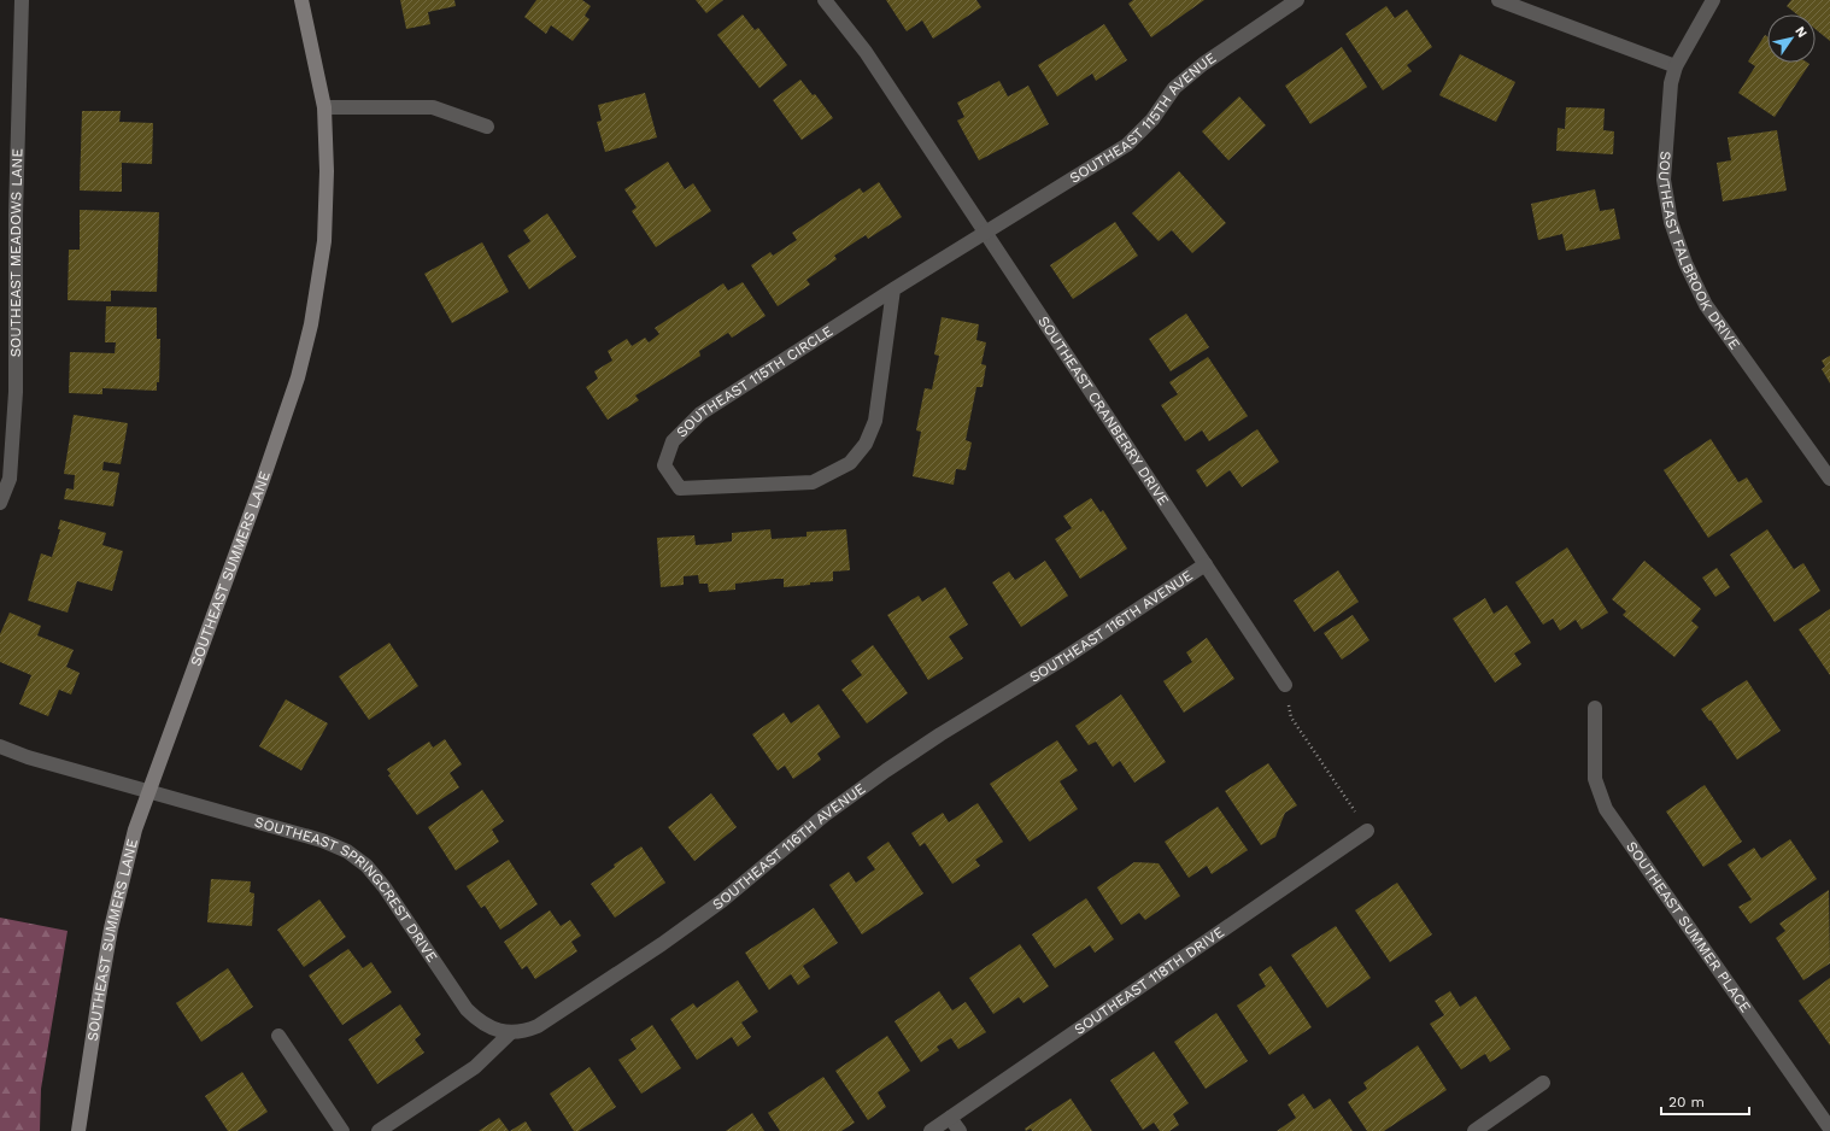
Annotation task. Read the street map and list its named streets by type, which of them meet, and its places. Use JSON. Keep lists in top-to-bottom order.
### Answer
{
  "streets": {
    "street": [
      "SOUTHEAST 115TH AVENUE",
      "SOUTHEAST FALBROOK DRIVE",
      "SOUTHEAST MEADOWS LANE",
      "SOUTHEAST 115TH CIRCLE",
      "SOUTHEAST CRANBERRY DRIVE",
      "SOUTHEAST SUMMERS LANE",
      "SOUTHEAST 116TH AVENUE",
      "SOUTHEAST SPRINGCREST DRIVE",
      "SOUTHEAST SUMMER PLACE",
      "SOUTHEAST 118TH DRIVE"
    ]
  },
  "crossings": [
    ["SOUTHEAST 115TH AVENUE", "SOUTHEAST 115TH CIRCLE"],
    ["SOUTHEAST 115TH AVENUE", "SOUTHEAST CRANBERRY DRIVE"],
    ["SOUTHEAST 115TH CIRCLE", "SOUTHEAST CRANBERRY DRIVE"],
    ["SOUTHEAST CRANBERRY DRIVE", "SOUTHEAST 116TH AVENUE"],
    ["SOUTHEAST SUMMERS LANE", "SOUTHEAST SPRINGCREST DRIVE"],
    ["SOUTHEAST 116TH AVENUE", "SOUTHEAST SPRINGCREST DRIVE"]
  ],
  "scale_bar": "20 m",
  "north": "top right"
}
